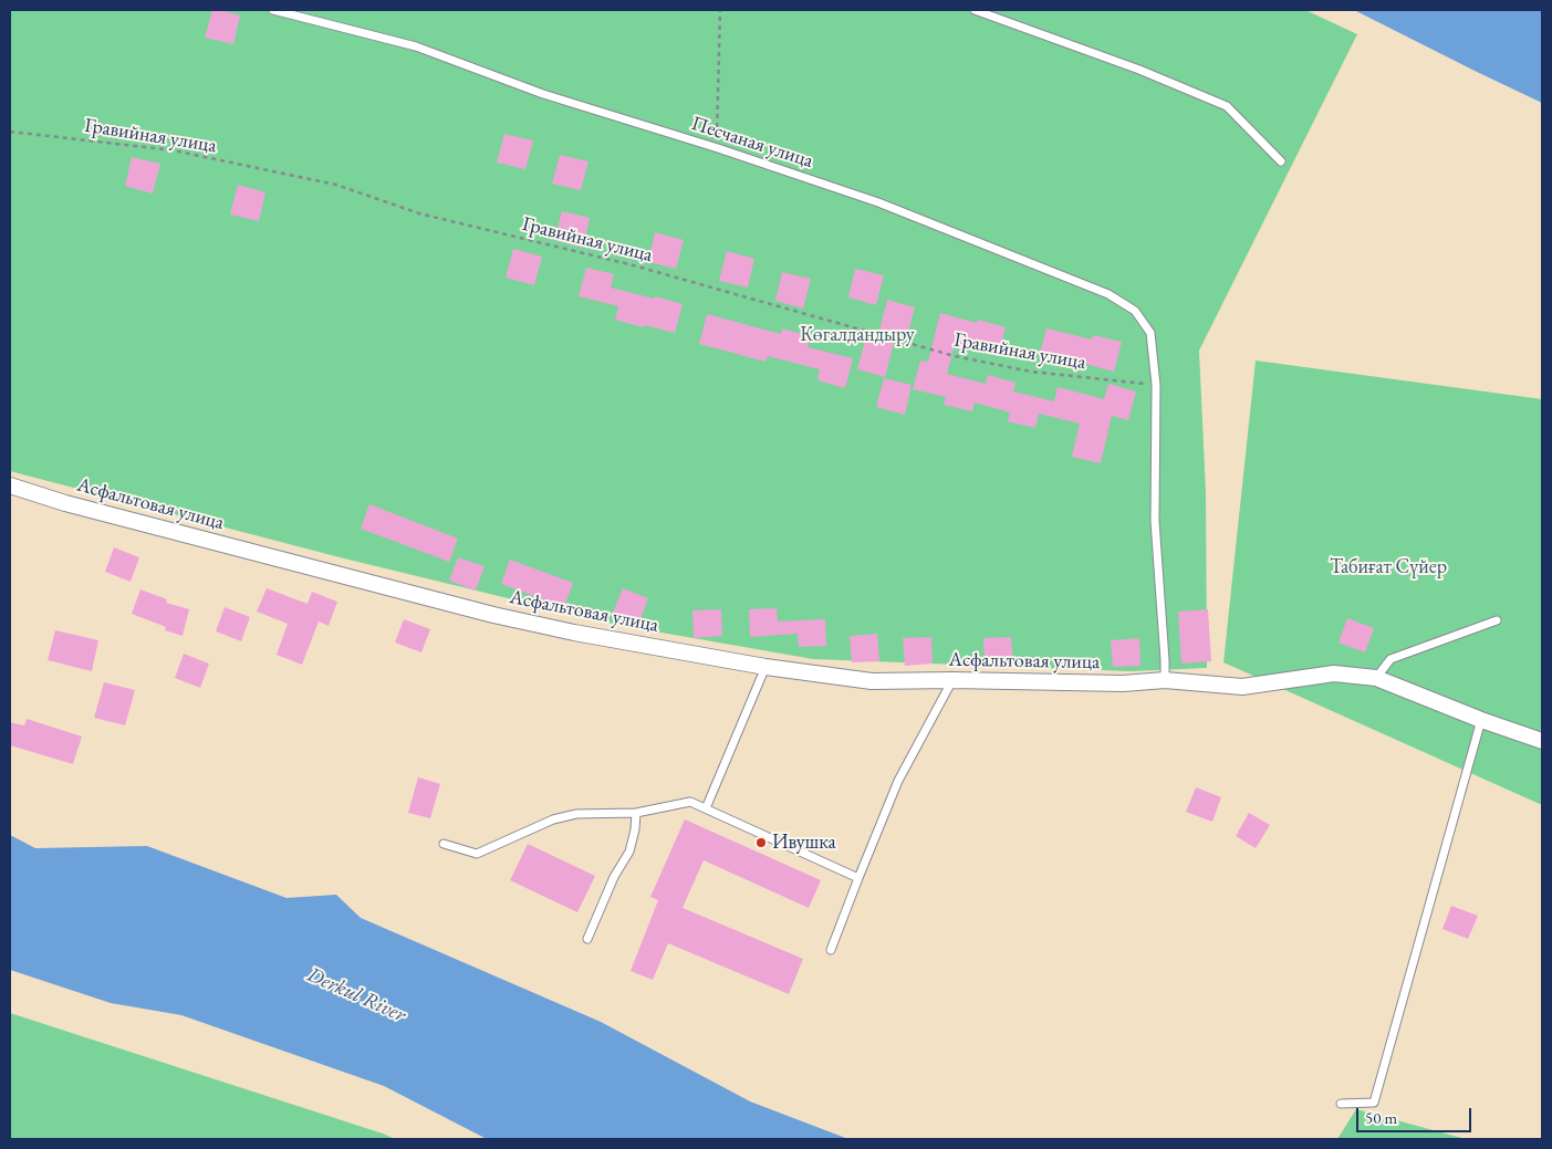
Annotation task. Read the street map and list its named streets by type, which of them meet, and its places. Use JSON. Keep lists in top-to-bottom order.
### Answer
{
  "streets": {
    "street": ["Асфальтовая улица"],
    "lane": ["Песчаная улица"],
    "path": ["Гравийная улица"]
  },
  "crossings": [
    ["Гравийная улица", "Песчаная улица"],
    ["Песчаная улица", "Асфальтовая улица"]
  ],
  "water": ["Derkul River"],
  "parks": ["Көгалдандыру", "Табиғат Сүйер"],
  "places": ["Ивушка"],
  "scale_bar": "50 m"
}
